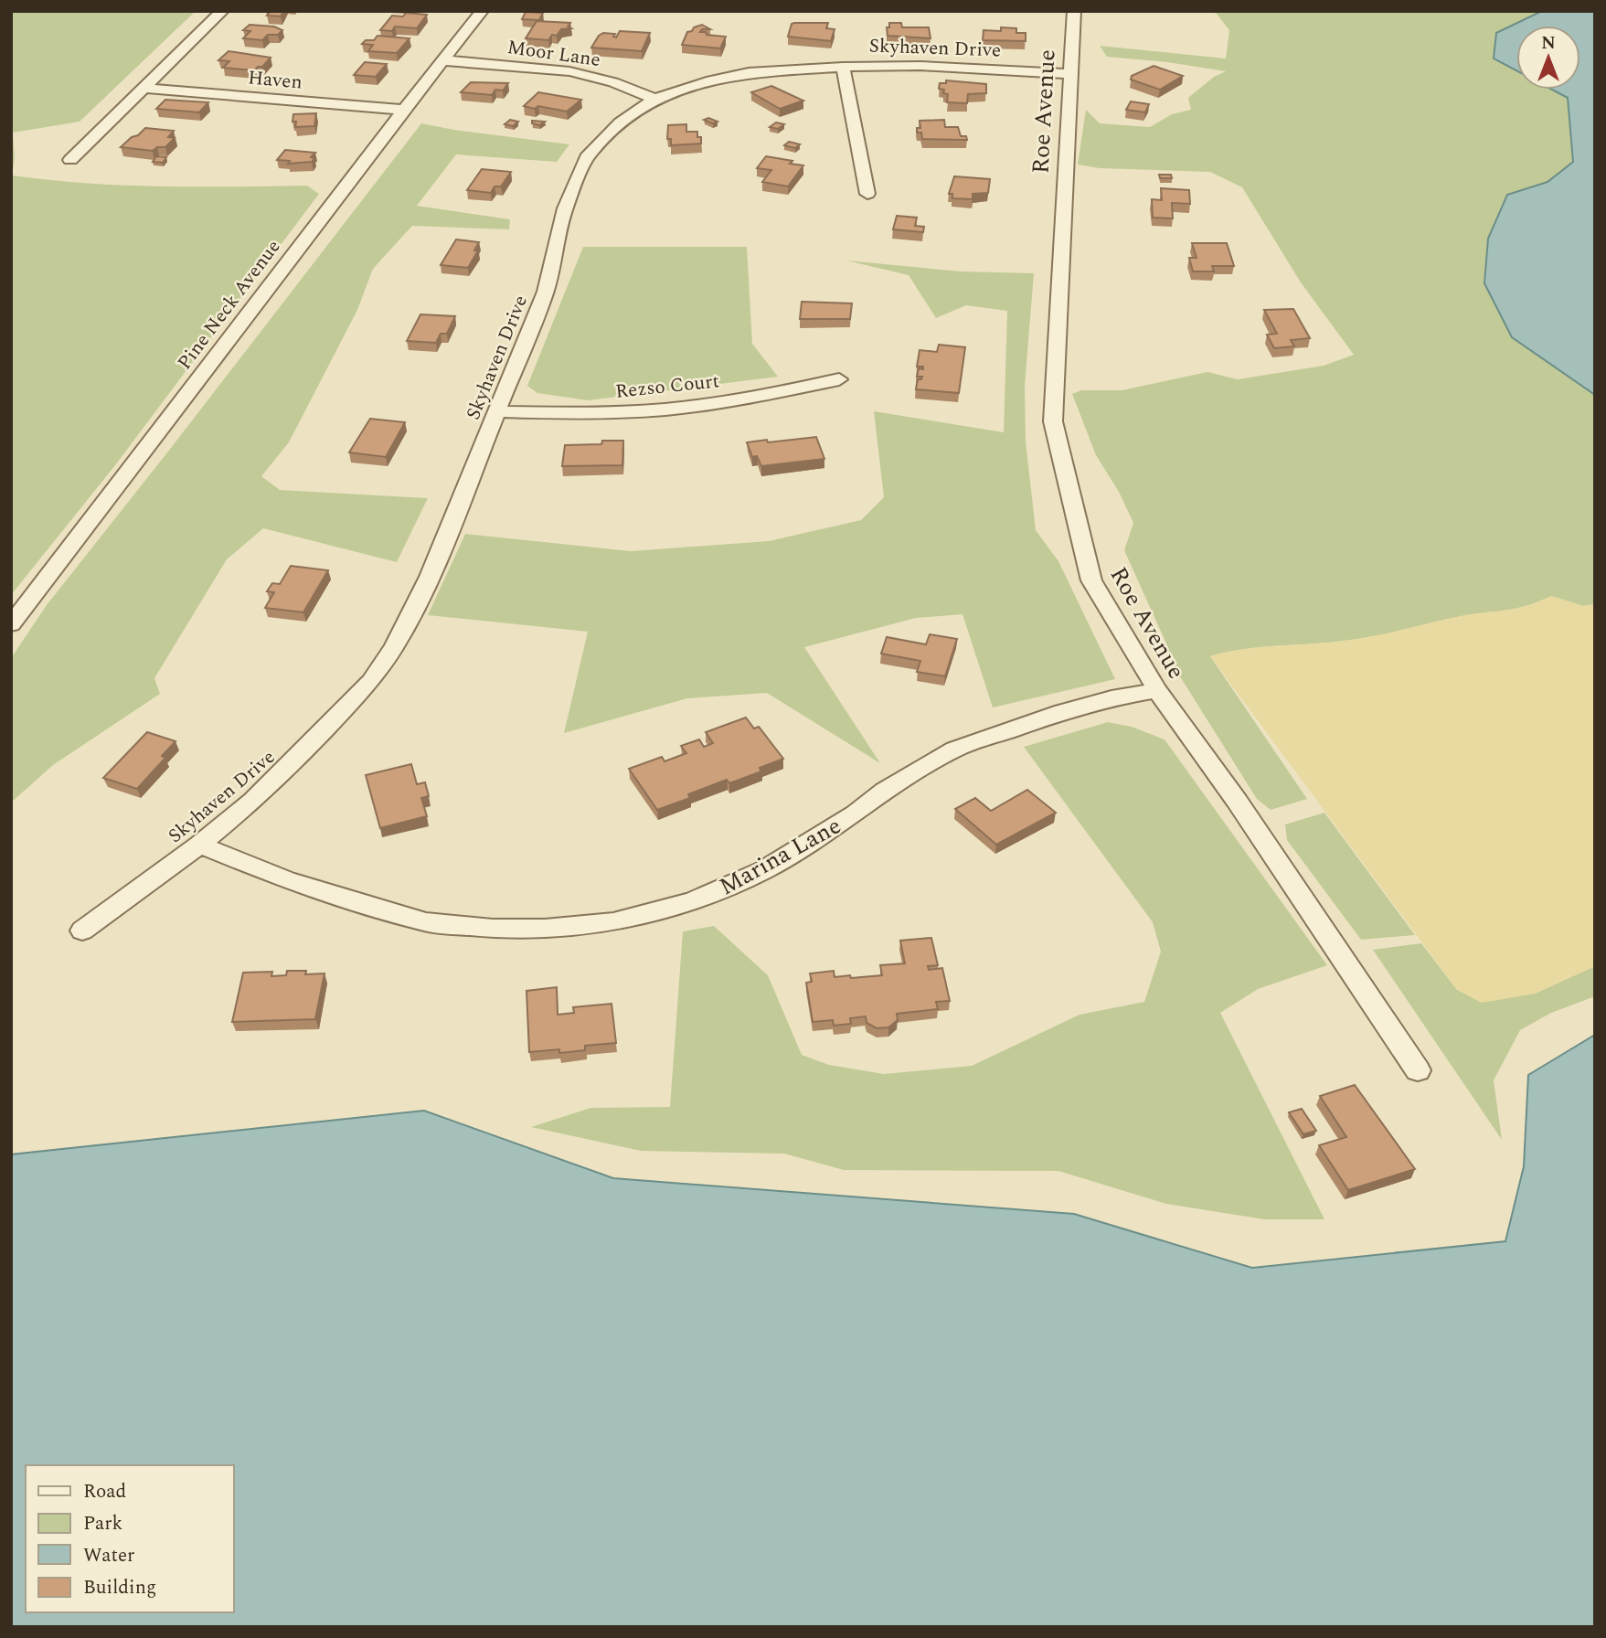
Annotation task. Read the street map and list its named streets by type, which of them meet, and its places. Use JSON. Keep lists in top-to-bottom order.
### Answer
{
  "streets": {
    "street": [
      "Skyhaven Drive",
      "Moor Lane",
      "Haven",
      "Roe Avenue",
      "Pine Neck Avenue",
      "Rezso Court",
      "Marina Lane"
    ]
  },
  "crossings": [
    ["Skyhaven Drive", "Moor Lane"],
    ["Skyhaven Drive", "Roe Avenue"],
    ["Skyhaven Drive", "Rezso Court"],
    ["Skyhaven Drive", "Marina Lane"],
    ["Moor Lane", "Pine Neck Avenue"],
    ["Haven", "Pine Neck Avenue"],
    ["Roe Avenue", "Marina Lane"]
  ],
  "legend": [
    "Road",
    "Park",
    "Water",
    "Building"
  ],
  "north": "top"
}
